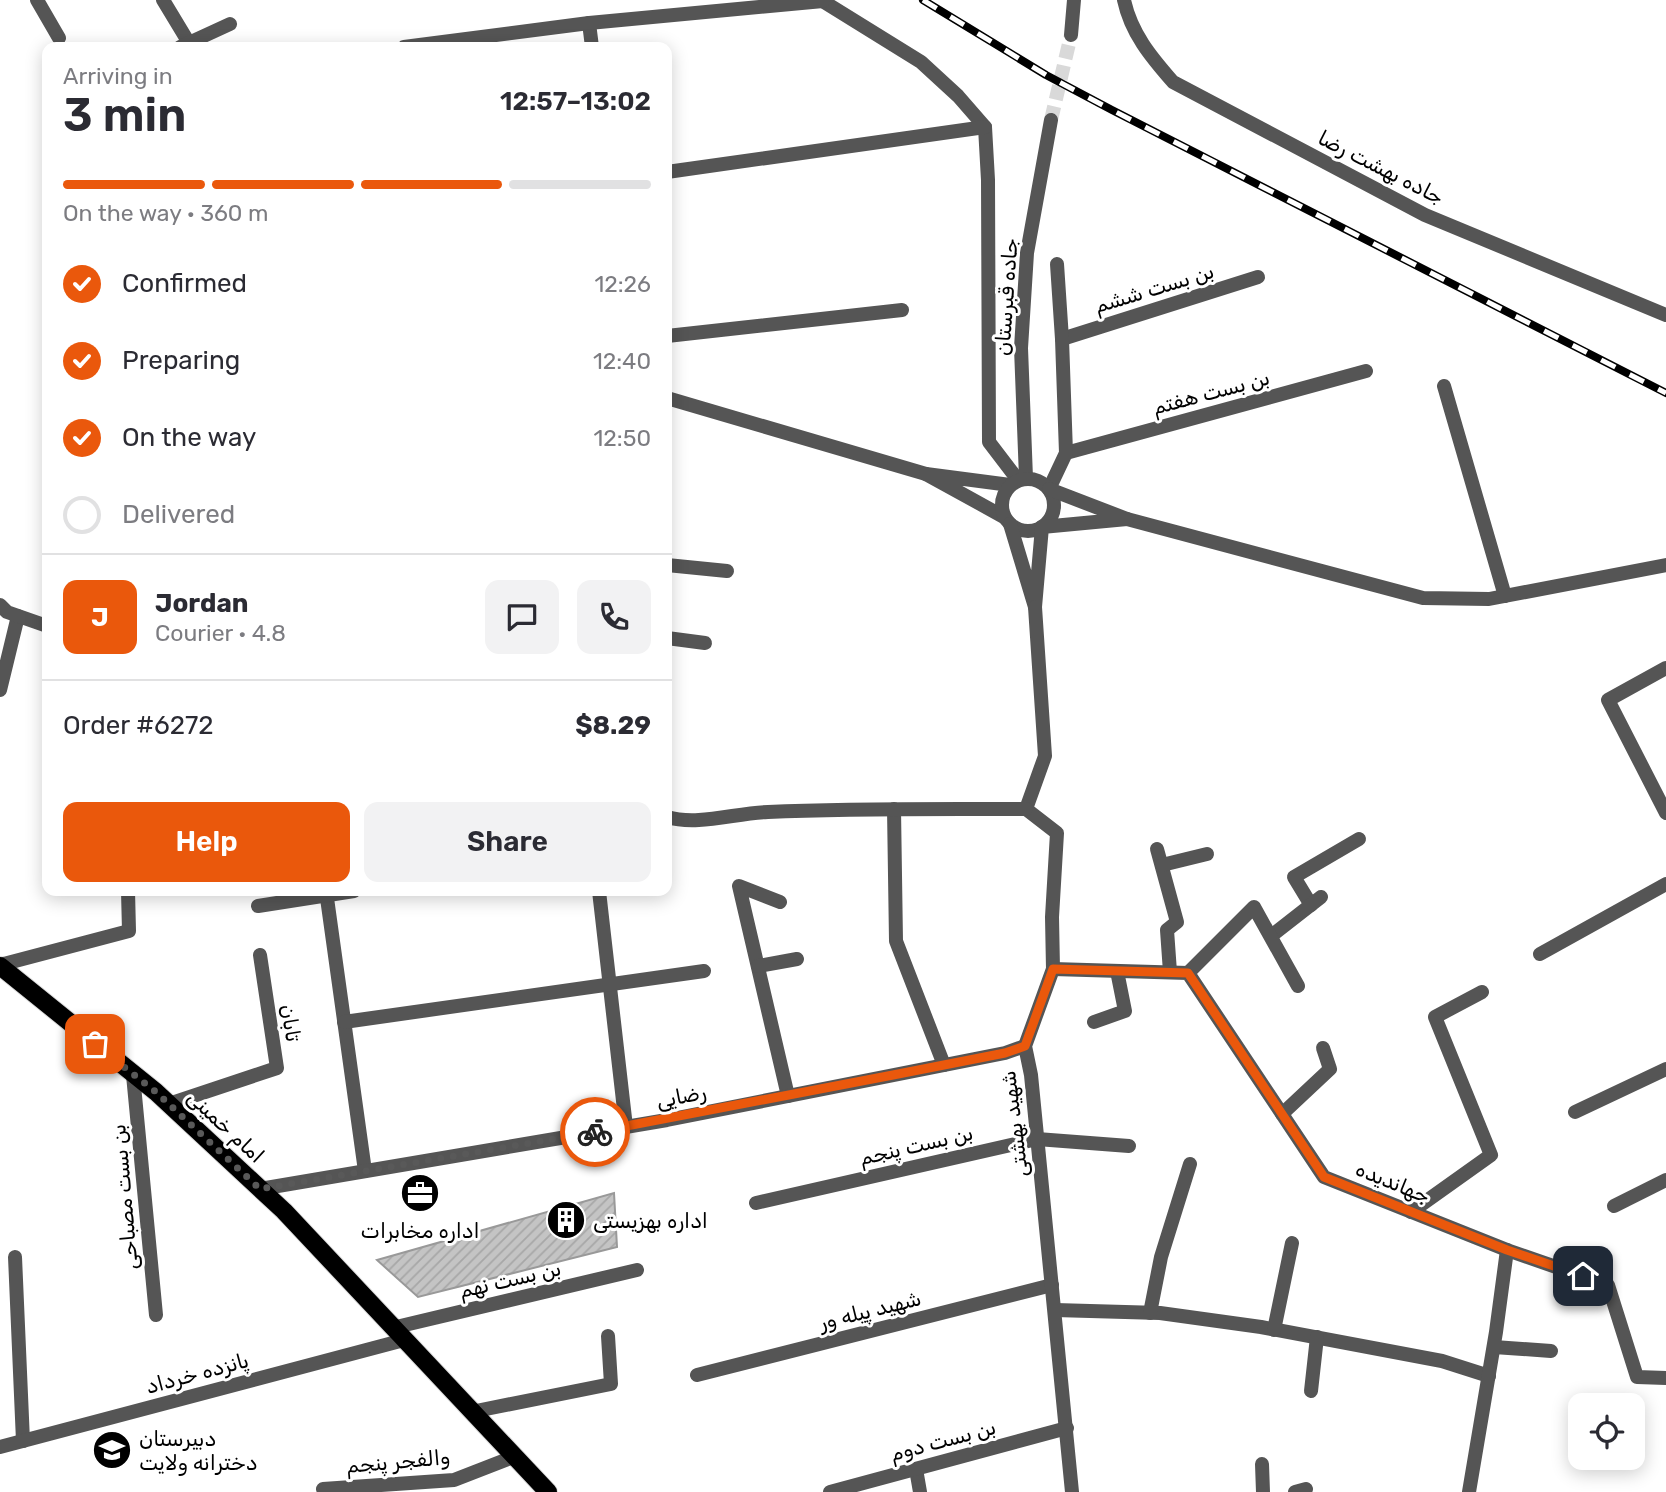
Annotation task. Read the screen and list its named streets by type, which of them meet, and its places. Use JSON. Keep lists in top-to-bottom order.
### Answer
{
  "streets": {
    "main road": ["امام خمینی"],
    "street": [
      "جاده بهشت رضا",
      "بن بست ششم",
      "جاده قبرستان",
      "بن بست هفتم",
      "تابان",
      "رضایی",
      "شهید بهشتی",
      "بن بست پنجم",
      "جهاندیده",
      "بن بست مصباحی",
      "بن بست نهم",
      "شهید پیله ور",
      "پانزده خرداد",
      "بن بست دوم",
      "والفجر پنجم"
    ]
  },
  "crossings": [
    ["تابان", "امام خمینی"],
    ["رضایی", "شهید بهشتی"],
    ["رضایی", "امام خمینی"],
    ["شهید بهشتی", "بن بست پنجم"],
    ["شهید بهشتی", "شهید پیله ور"],
    ["شهید بهشتی", "بن بست دوم"],
    ["امام خمینی", "بن بست مصباحی"],
    ["امام خمینی", "بن بست نهم"],
    ["امام خمینی", "پانزده خرداد"],
    ["امام خمینی", "والفجر پنجم"],
    ["بن بست نهم", "پانزده خرداد"]
  ],
  "places": {
    "office": ["اداره مخابرات"],
    "building": ["اداره بهزیستی"],
    "school or university": ["دبیرستان دخترانه ولایت"]
  },
  "page": {
    "heading": ["3 min", "Arriving in", "12:57–13:02"],
    "panel": [
      "Jordan",
      "Courier · 4.8",
      "Order #6272",
      "$8.29"
    ],
    "bar": "On the way · 360 m",
    "list": [
      ["Confirmed", "12:26"],
      ["Preparing", "12:40"],
      ["On the way", "12:50"],
      "Delivered"
    ],
    "round": "J",
    "buttons": ["Help", "Share"]
  }
}
